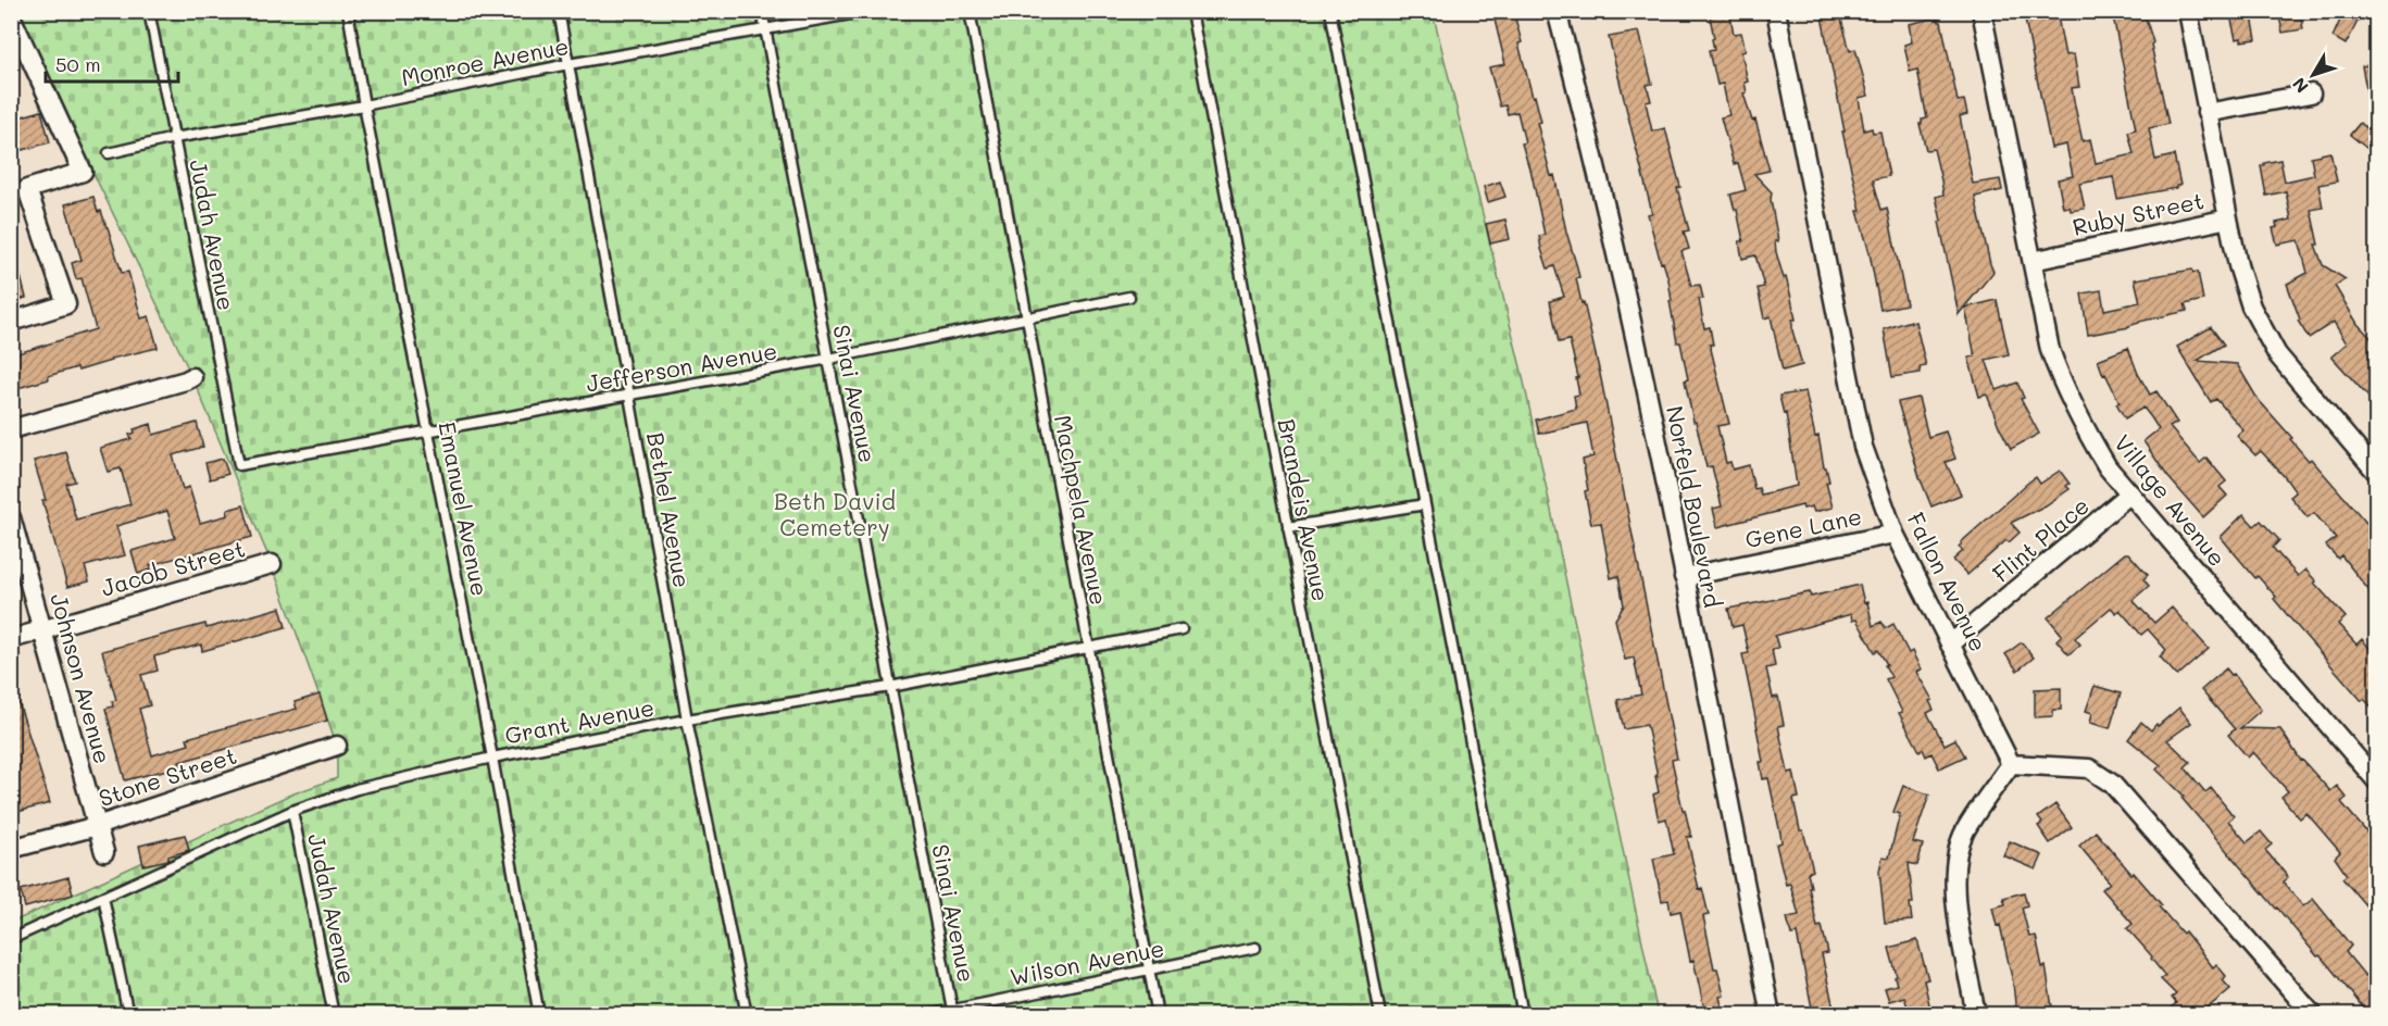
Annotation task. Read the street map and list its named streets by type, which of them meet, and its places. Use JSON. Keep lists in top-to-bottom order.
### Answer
{
  "streets": {
    "street": [
      "Ruby Street",
      "Village Avenue",
      "Norfeld Boulevard",
      "Gene Lane",
      "Flint Place",
      "Jacob Street",
      "Fallon Avenue",
      "Johnson Avenue",
      "Stone Street"
    ],
    "lane": [
      "Monroe Avenue",
      "Judah Avenue",
      "Jefferson Avenue",
      "Sinai Avenue",
      "Emanuel Avenue",
      "Bethel Avenue",
      "Machpela Avenue",
      "Brandeis Avenue",
      "Grant Avenue",
      "Wilson Avenue"
    ]
  },
  "crossings": [
    ["Monroe Avenue", "Judah Avenue"],
    ["Monroe Avenue", "Sinai Avenue"],
    ["Monroe Avenue", "Emanuel Avenue"],
    ["Monroe Avenue", "Bethel Avenue"],
    ["Ruby Street", "Village Avenue"],
    ["Judah Avenue", "Jefferson Avenue"],
    ["Judah Avenue", "Grant Avenue"],
    ["Jefferson Avenue", "Sinai Avenue"],
    ["Jefferson Avenue", "Emanuel Avenue"],
    ["Jefferson Avenue", "Bethel Avenue"],
    ["Jefferson Avenue", "Machpela Avenue"],
    ["Sinai Avenue", "Grant Avenue"],
    ["Sinai Avenue", "Wilson Avenue"],
    ["Village Avenue", "Flint Place"],
    ["Norfeld Boulevard", "Gene Lane"],
    ["Emanuel Avenue", "Grant Avenue"],
    ["Bethel Avenue", "Grant Avenue"],
    ["Machpela Avenue", "Grant Avenue"],
    ["Machpela Avenue", "Wilson Avenue"],
    ["Gene Lane", "Fallon Avenue"],
    ["Flint Place", "Fallon Avenue"],
    ["Jacob Street", "Johnson Avenue"],
    ["Johnson Avenue", "Stone Street"]
  ],
  "parks": ["Beth David Cemetery"],
  "scale_bar": "50 m",
  "north": "bottom left"
}
